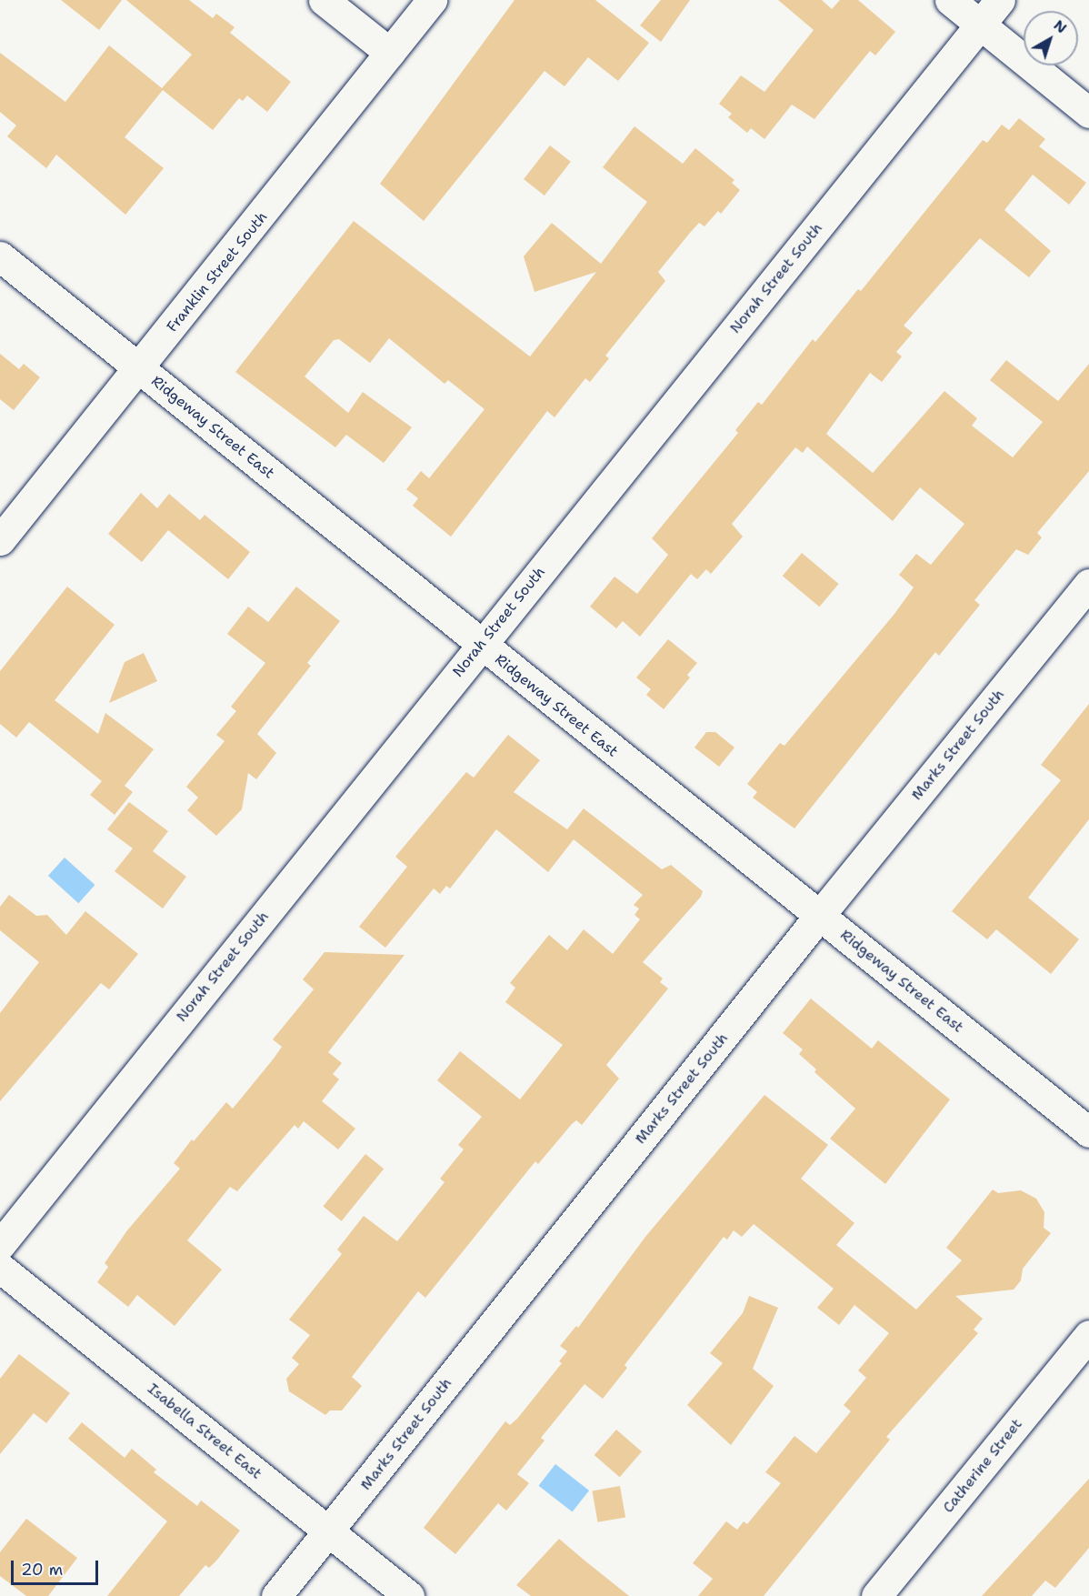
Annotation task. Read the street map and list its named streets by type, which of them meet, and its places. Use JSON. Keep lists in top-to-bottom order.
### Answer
{
  "streets": {
    "street": [
      "Franklin Street South",
      "Norah Street South",
      "Ridgeway Street East",
      "Marks Street South",
      "Isabella Street East",
      "Catherine Street"
    ]
  },
  "crossings": [
    ["Franklin Street South", "Ridgeway Street East"],
    ["Norah Street South", "Ridgeway Street East"],
    ["Ridgeway Street East", "Marks Street South"],
    ["Marks Street South", "Isabella Street East"]
  ],
  "scale_bar": "20 m",
  "north": "top right"
}
